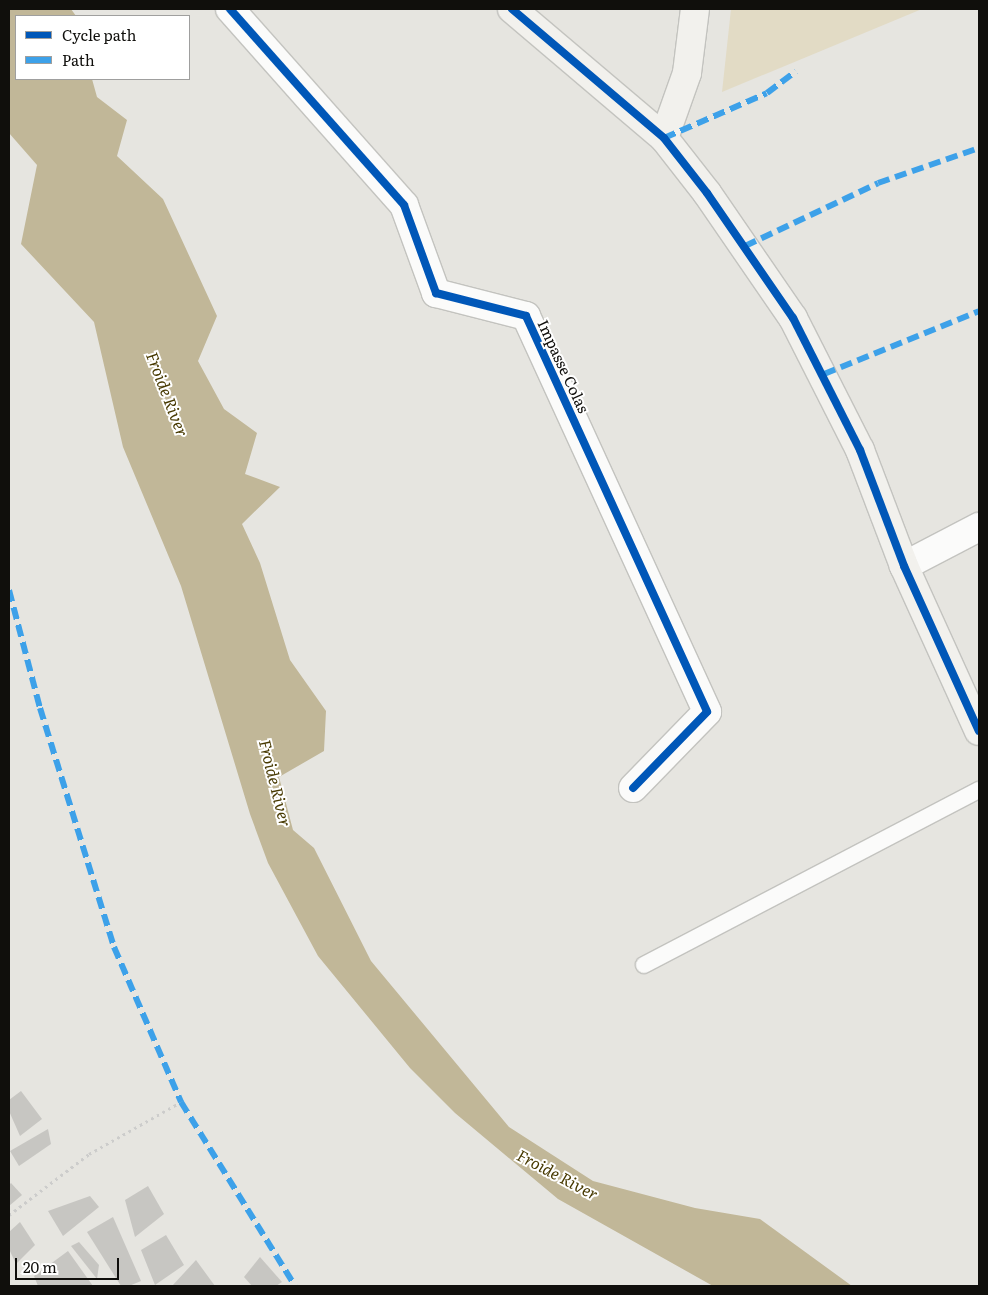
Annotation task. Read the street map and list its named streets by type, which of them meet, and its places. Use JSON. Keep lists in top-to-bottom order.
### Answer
{
  "streets": {
    "street": ["Impasse Colas"]
  },
  "water": ["Froide River"],
  "legend": ["Cycle path", "Path"],
  "scale_bar": "20 m"
}
